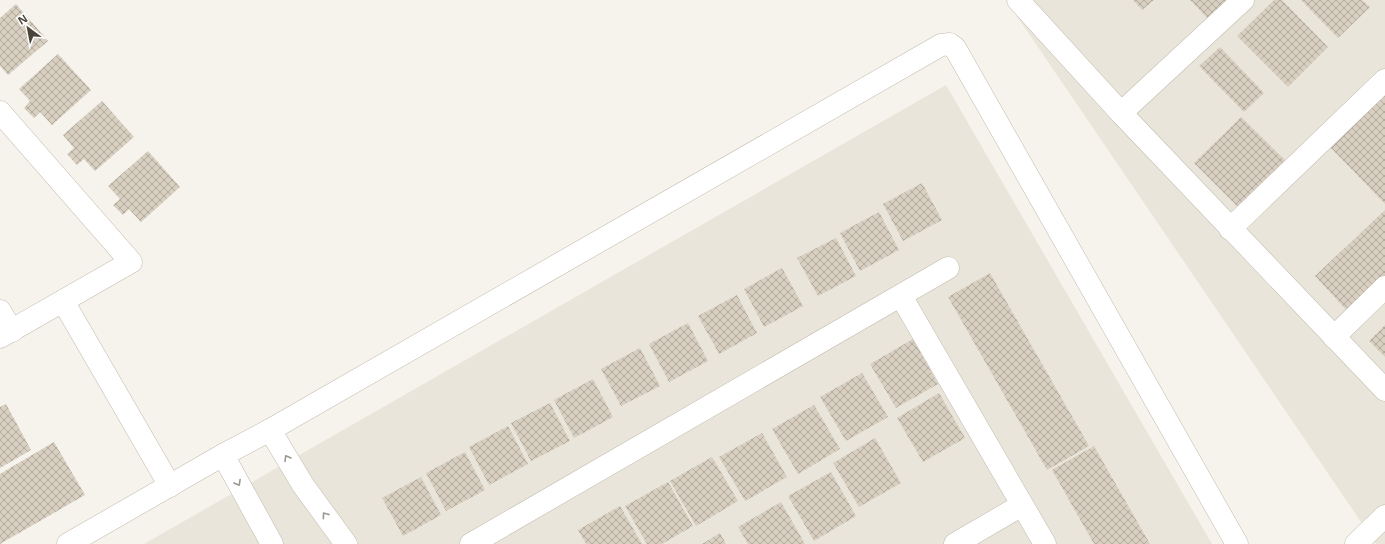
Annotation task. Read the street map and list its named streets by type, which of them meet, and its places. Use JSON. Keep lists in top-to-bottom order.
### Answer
{
  "north": "top left"
}
